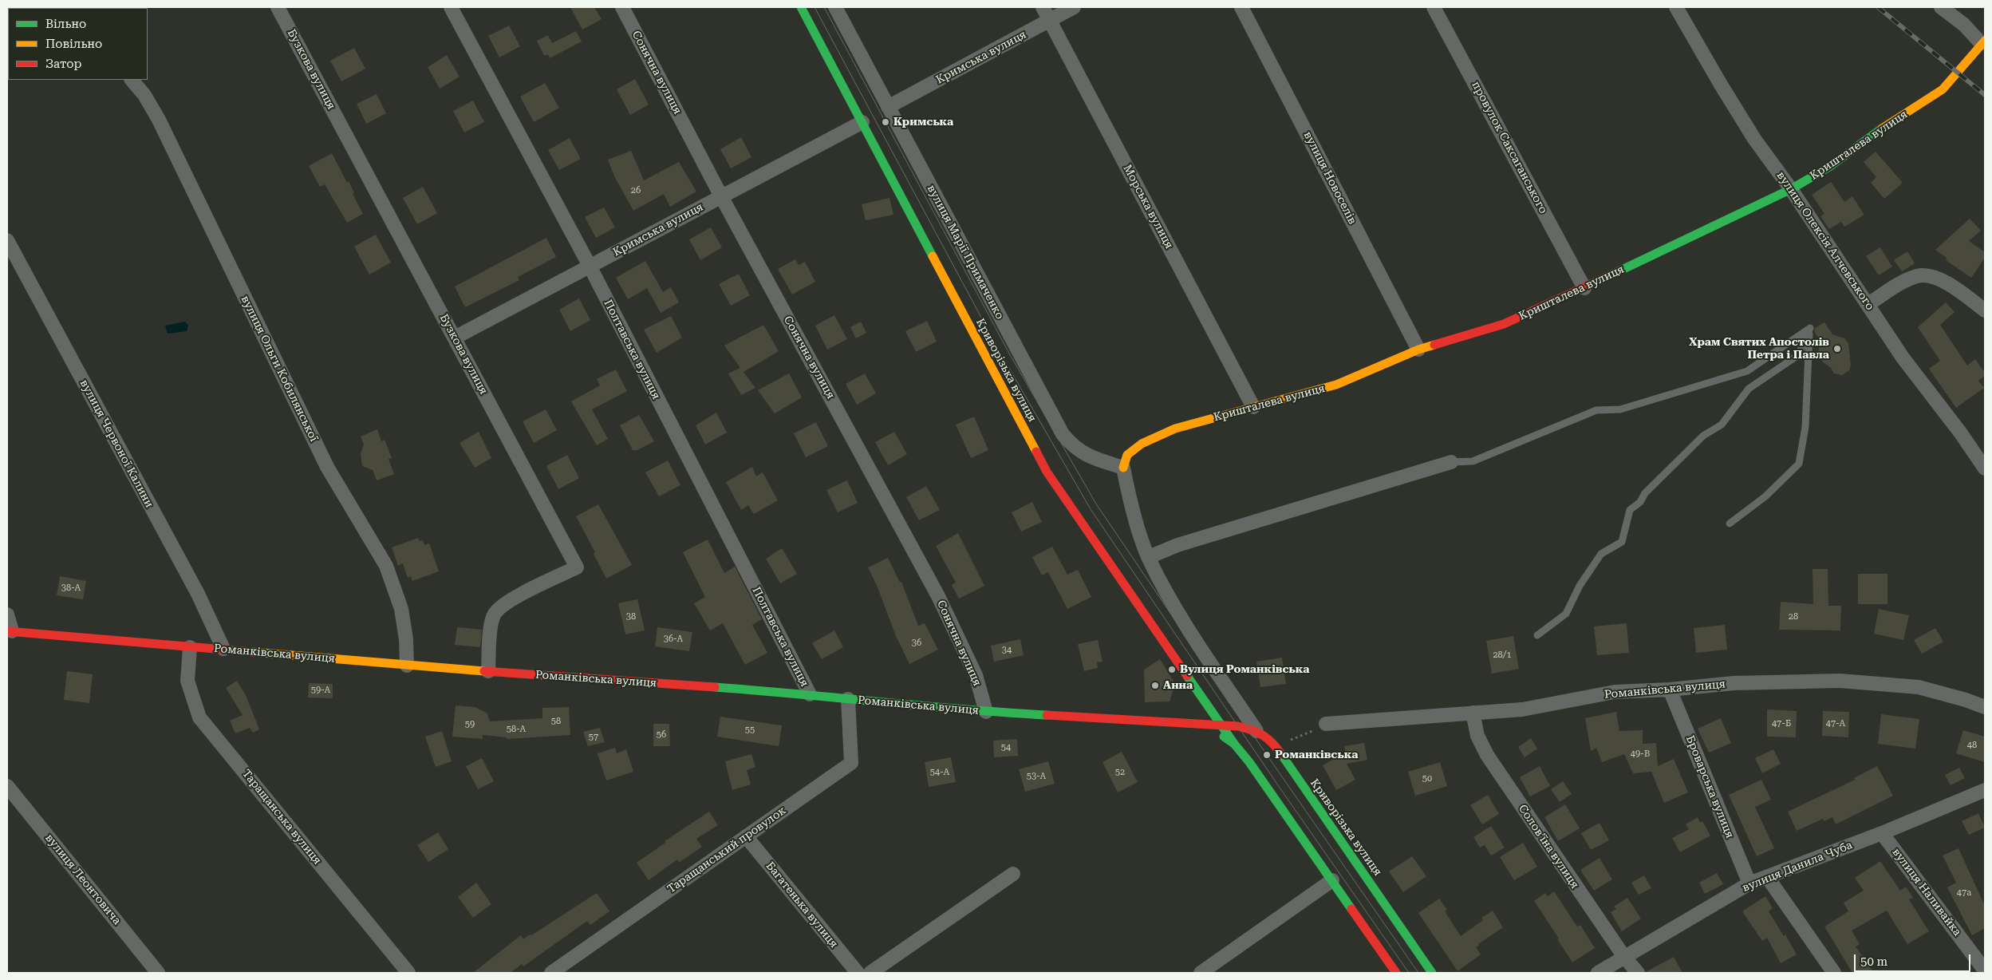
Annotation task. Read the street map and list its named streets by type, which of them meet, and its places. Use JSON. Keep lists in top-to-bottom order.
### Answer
{
  "streets": {
    "main road": ["Кришталева вулиця", "Криворізька вулиця", "Романківська вулиця"],
    "street": [
      "Кримська вулиця",
      "Бузкова вулиця",
      "Сонячна вулиця",
      "провулок Саксаганського",
      "вулиця Новоселів",
      "Морська вулиця",
      "вулиця Олексія Алчевського",
      "вулиця Марії Примаченко",
      "Полтавська вулиця",
      "вулиця Ольги Кобилянської",
      "вулиця Червоної Калини",
      "Броварська вулиця",
      "Таращанська вулиця",
      "Соловʼїна вулиця",
      "Таращанський провулок",
      "вулиця Данила Чуба",
      "вулиця Леонтовича",
      "вулиця Наливайка",
      "Багатенька вулиця"
    ]
  },
  "crossings": [
    ["Кримська вулиця", "Бузкова вулиця"],
    ["Кримська вулиця", "Сонячна вулиця"],
    ["Кримська вулиця", "Морська вулиця"],
    ["Кримська вулиця", "вулиця Марії Примаченко"],
    ["Кримська вулиця", "Полтавська вулиця"],
    ["Кримська вулиця", "Криворізька вулиця"],
    ["Бузкова вулиця", "Романківська вулиця"],
    ["Сонячна вулиця", "Романківська вулиця"],
    ["Кришталева вулиця", "провулок Саксаганського"],
    ["Кришталева вулиця", "вулиця Новоселів"],
    ["Кришталева вулиця", "Морська вулиця"],
    ["Кришталева вулиця", "вулиця Олексія Алчевського"],
    ["Кришталева вулиця", "вулиця Марії Примаченко"],
    ["Полтавська вулиця", "Романківська вулиця"],
    ["вулиця Ольги Кобилянської", "Романківська вулиця"],
    ["Криворізька вулиця", "Романківська вулиця"],
    ["вулиця Червоної Калини", "Романківська вулиця"],
    ["Романківська вулиця", "Броварська вулиця"],
    ["Романківська вулиця", "Таращанська вулиця"],
    ["Романківська вулиця", "Соловʼїна вулиця"],
    ["Романківська вулиця", "Таращанський провулок"],
    ["Броварська вулиця", "вулиця Данила Чуба"],
    ["Соловʼїна вулиця", "вулиця Данила Чуба"],
    ["Таращанський провулок", "Багатенька вулиця"],
    ["вулиця Данила Чуба", "вулиця Наливайка"]
  ],
  "places": [
    "Кримська",
    "Храм Святих Апостолів Петра і Павла",
    "Вулиця Романківська",
    "Анна",
    "Романківська"
  ],
  "house_numbers": [
    "26",
    "38-А",
    "38",
    "28",
    "36-А",
    "36",
    "34",
    "28/1",
    "59-А",
    "58",
    "47-Б",
    "47-А",
    "59",
    "58-А",
    "55",
    "56",
    "57",
    "48",
    "54",
    "49-В",
    "54-А",
    "52",
    "53-А",
    "50",
    "47а"
  ],
  "legend": ["Вільно", "Повільно", "Затор"],
  "scale_bar": "50 m"
}
